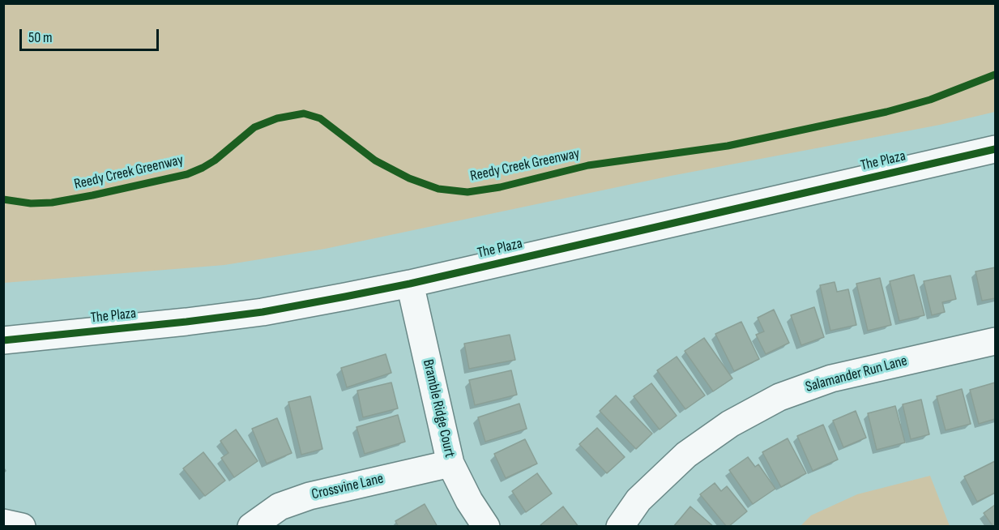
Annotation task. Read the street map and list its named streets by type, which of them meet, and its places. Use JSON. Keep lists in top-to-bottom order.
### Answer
{
  "streets": {
    "street": [
      "The Plaza",
      "Salamander Run Lane",
      "Bramble Ridge Court",
      "Crossvine Lane"
    ],
    "cycle path": ["Reedy Creek Greenway"]
  },
  "crossings": [
    ["The Plaza", "Bramble Ridge Court"],
    ["Bramble Ridge Court", "Crossvine Lane"]
  ],
  "scale_bar": "50 m"
}
